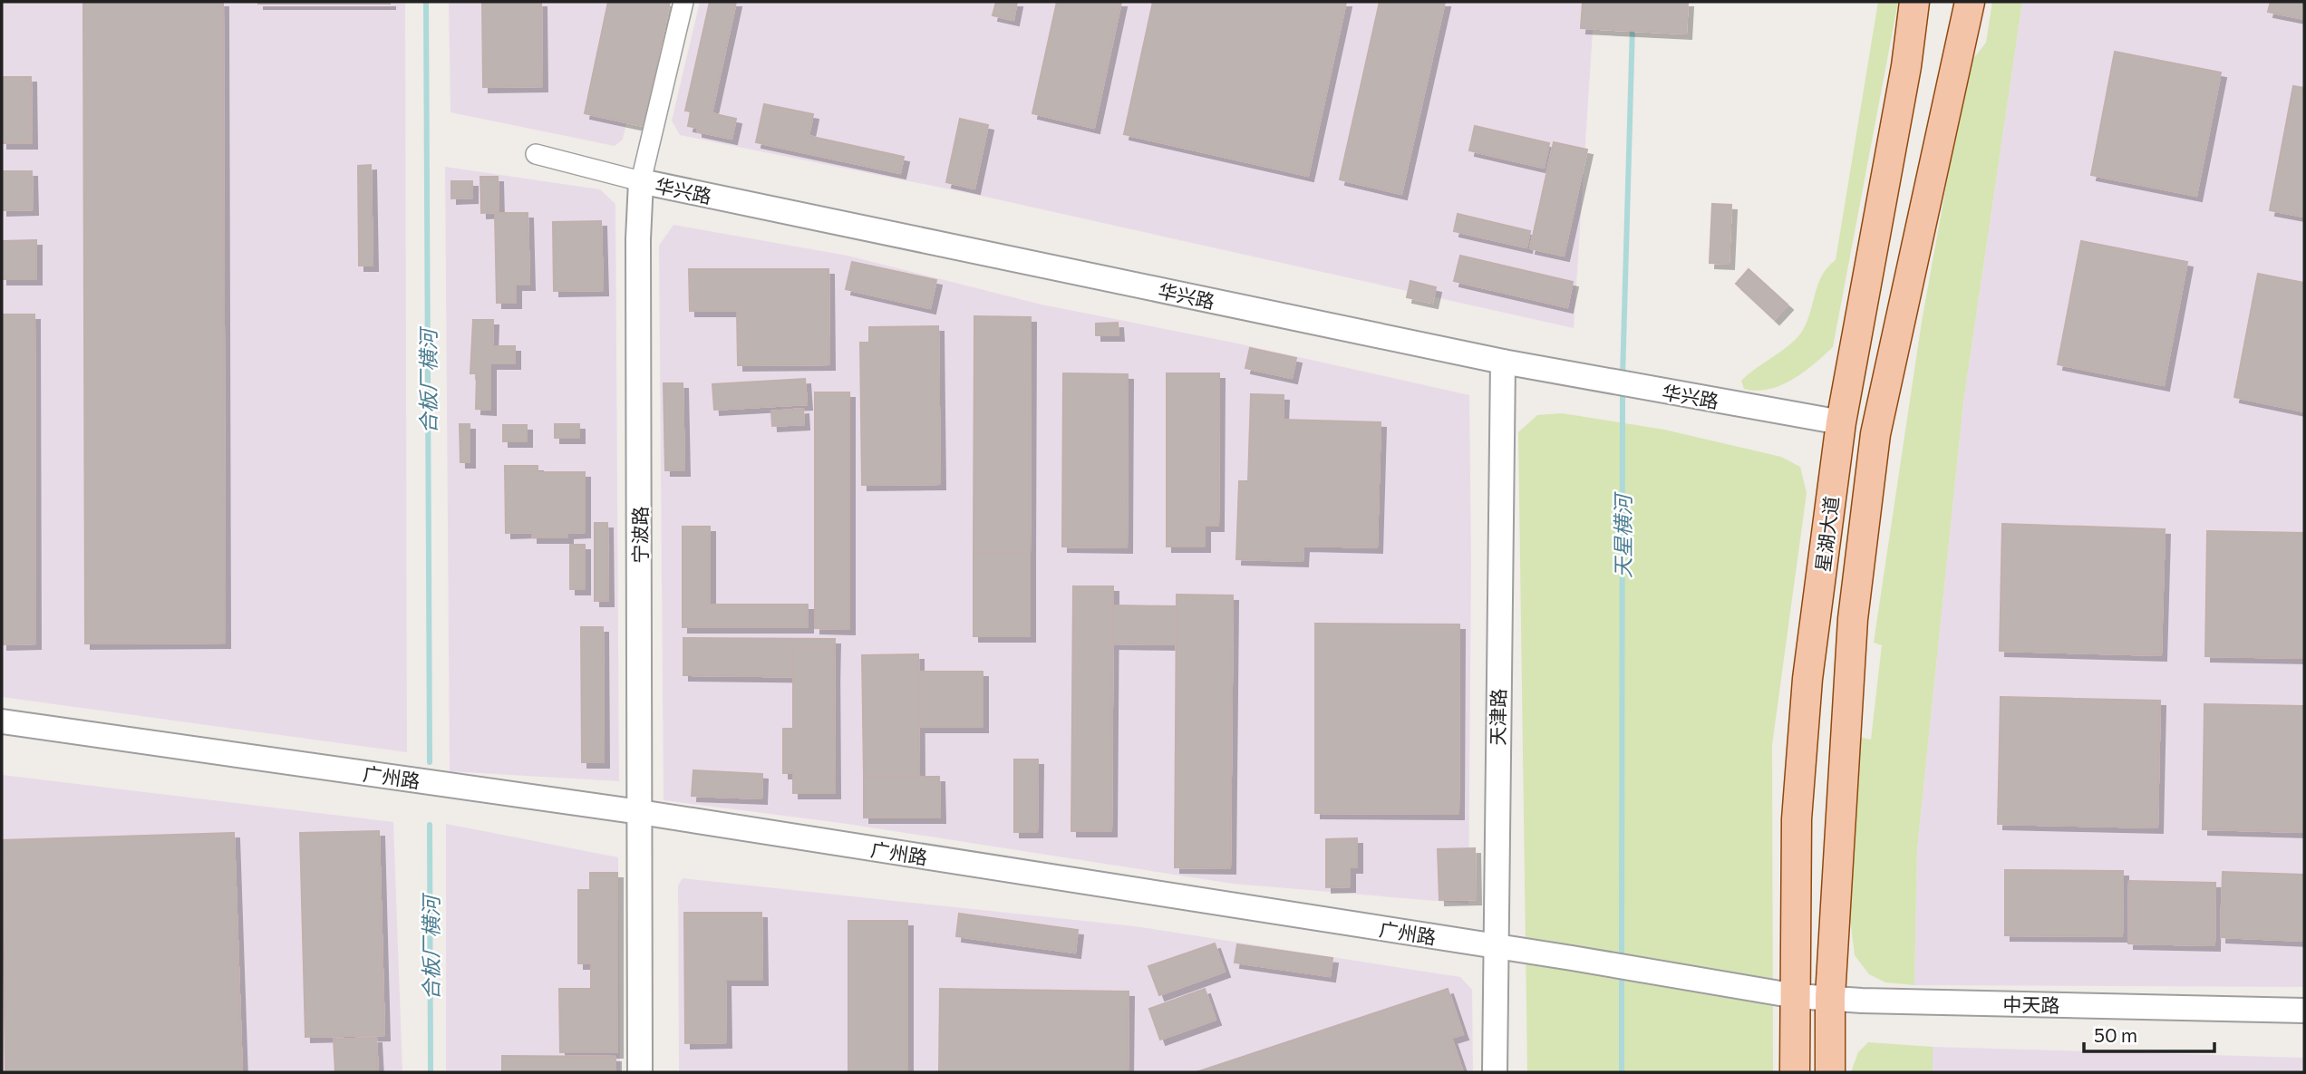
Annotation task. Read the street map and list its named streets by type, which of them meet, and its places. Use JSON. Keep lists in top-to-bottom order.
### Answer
{
  "streets": {
    "main road": ["星湖大道"],
    "street": [
      "华兴路",
      "宁波路",
      "天津路",
      "广州路",
      "中天路"
    ]
  },
  "crossings": [
    ["华兴路", "星湖大道"],
    ["华兴路", "宁波路"],
    ["华兴路", "天津路"],
    ["星湖大道", "广州路"],
    ["星湖大道", "中天路"],
    ["宁波路", "广州路"],
    ["天津路", "广州路"],
    ["广州路", "中天路"]
  ],
  "water": ["合板厂横河", "天星横河"],
  "scale_bar": "50 m"
}
